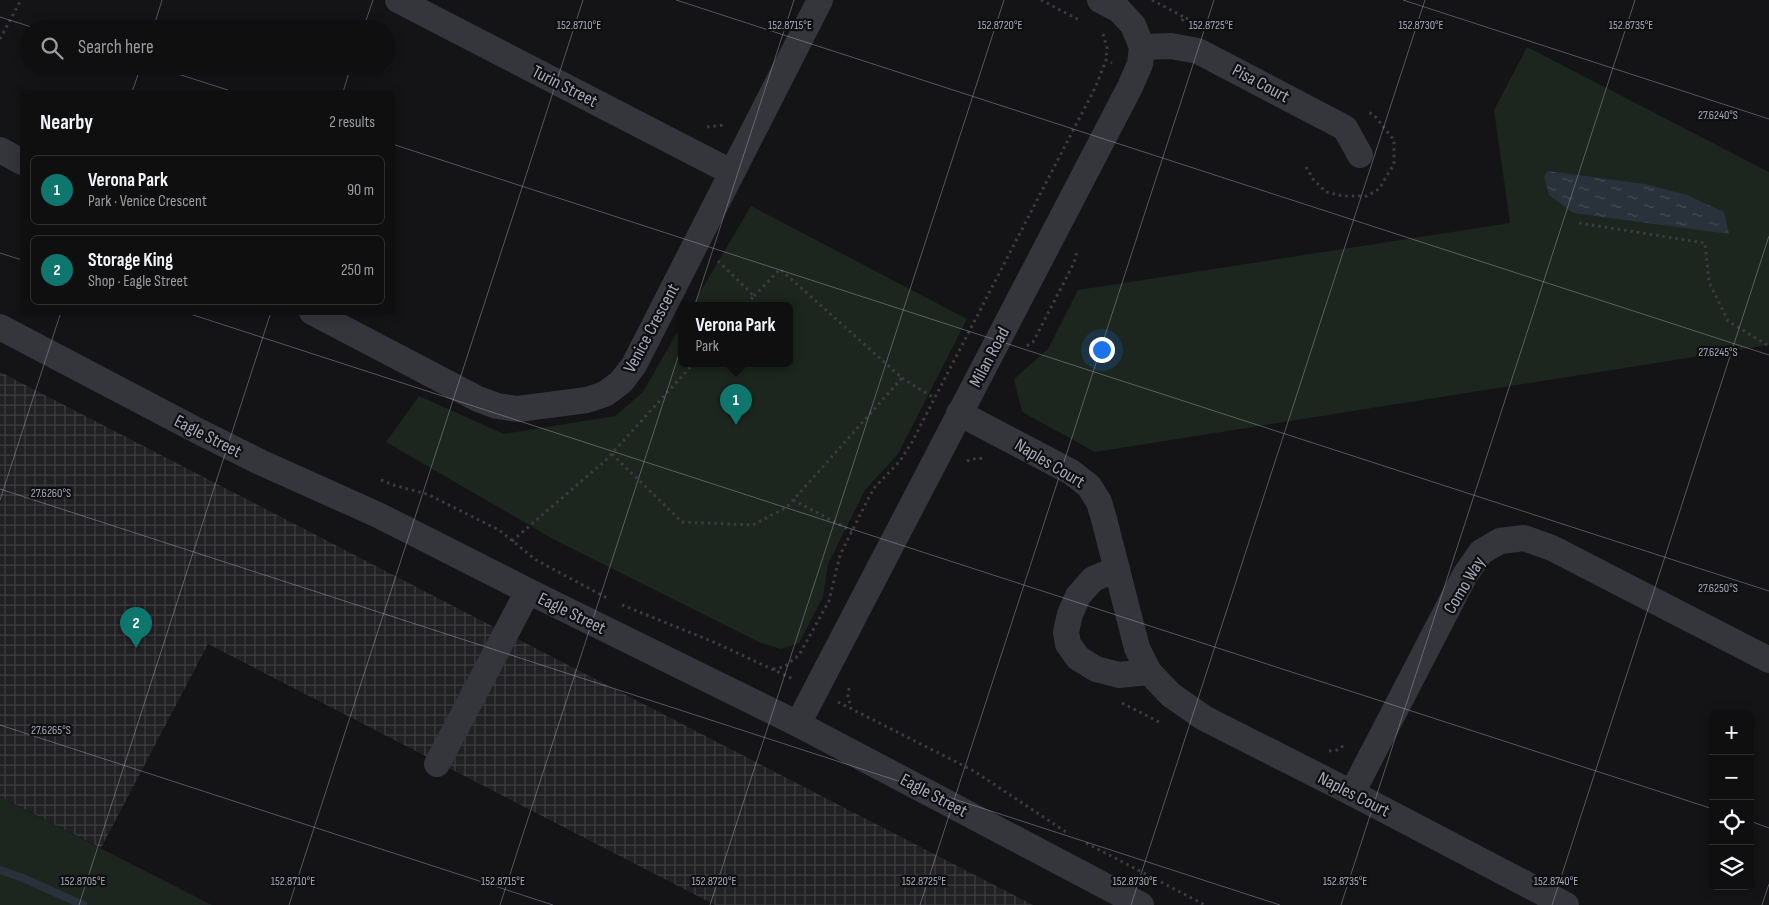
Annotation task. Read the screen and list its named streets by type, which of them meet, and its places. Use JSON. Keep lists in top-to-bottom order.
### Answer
{
  "streets": {
    "street": [
      "Pisa Court",
      "Turin Street",
      "Venice Crescent",
      "Milan Road",
      "Eagle Street",
      "Naples Court",
      "Como Way"
    ]
  },
  "crossings": [
    ["Pisa Court", "Milan Road"],
    ["Turin Street", "Venice Crescent"],
    ["Milan Road", "Eagle Street"],
    ["Milan Road", "Naples Court"],
    ["Naples Court", "Como Way"]
  ],
  "page": {
    "search": "Search here",
    "heading": ["Nearby", "2 results"],
    "list": [
      {
        "mark": "1",
        "name": "Verona Park",
        "note": "Park · Venice Crescent",
        "value": "90 m"
      },
      {
        "mark": "2",
        "name": "Storage King",
        "note": "Shop · Eagle Street",
        "value": "250 m"
      }
    ],
    "popup": ["Verona Park", "Park"],
    "pins": ["1", "2"],
    "map_buttons": ["+", "−"]
  },
  "coordinates": [
    "152.8710°E",
    "152.8715°E",
    "152.8720°E",
    "152.8725°E",
    "152.8730°E",
    "152.8735°E",
    "27.6240°S",
    "27.6245°S",
    "27.6260°S",
    "27.6250°S",
    "27.6265°S",
    "152.8705°E",
    "152.8740°E"
  ]
}
